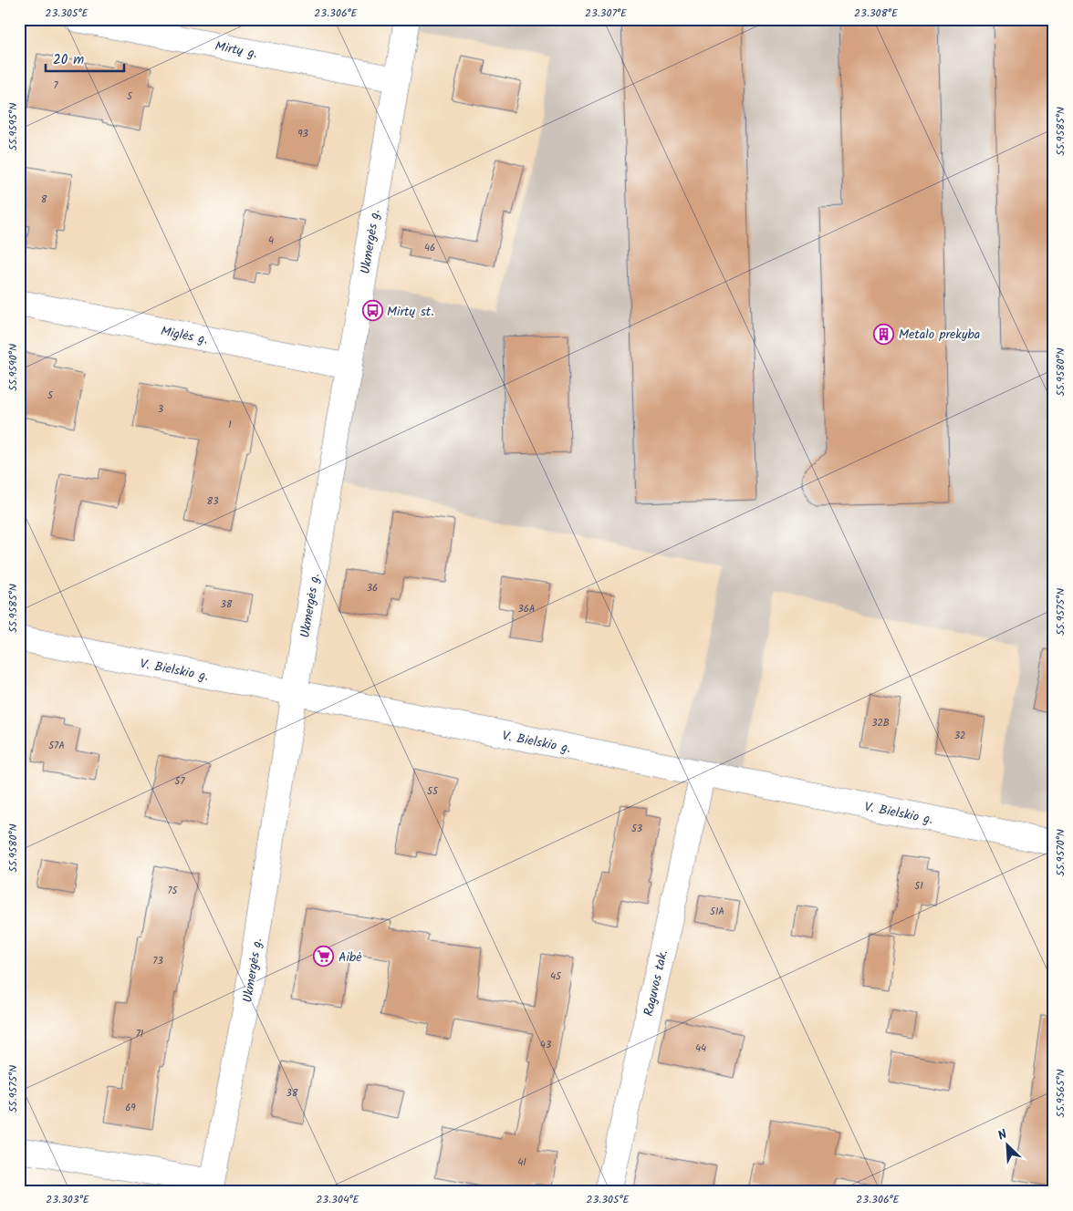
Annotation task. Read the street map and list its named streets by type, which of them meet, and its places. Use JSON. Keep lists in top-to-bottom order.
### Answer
{
  "streets": {
    "street": [
      "Mirtų g.",
      "Ukmergės g.",
      "Miglės g.",
      "V. Bielskio g.",
      "Raguvos tak."
    ]
  },
  "crossings": [
    ["Mirtų g.", "Ukmergės g."],
    ["Ukmergės g.", "Miglės g."],
    ["Ukmergės g.", "V. Bielskio g."],
    ["V. Bielskio g.", "Raguvos tak."]
  ],
  "places": {
    "bus stop": ["Mirtų st."],
    "building": ["Metalo prekyba"],
    "supermarket": ["Aibė"]
  },
  "house_numbers": [
    "7",
    "5",
    "93",
    "8",
    "4",
    "46",
    "5",
    "3",
    "1",
    "83",
    "36",
    "38",
    "36A",
    "32B",
    "32",
    "57A",
    "57",
    "55",
    "53",
    "51",
    "75",
    "51A",
    "73",
    "45",
    "71",
    "43",
    "44",
    "38",
    "69",
    "41"
  ],
  "scale_bar": "20 m",
  "north": "top left",
  "coordinates": [
    "23.305°E",
    "23.306°E",
    "23.307°E",
    "23.308°E",
    "55.9595°N",
    "55.9585°N",
    "55.9590°N",
    "55.9580°N",
    "55.9575°N",
    "55.9570°N",
    "55.9565°N",
    "23.303°E",
    "23.304°E"
  ]
}
